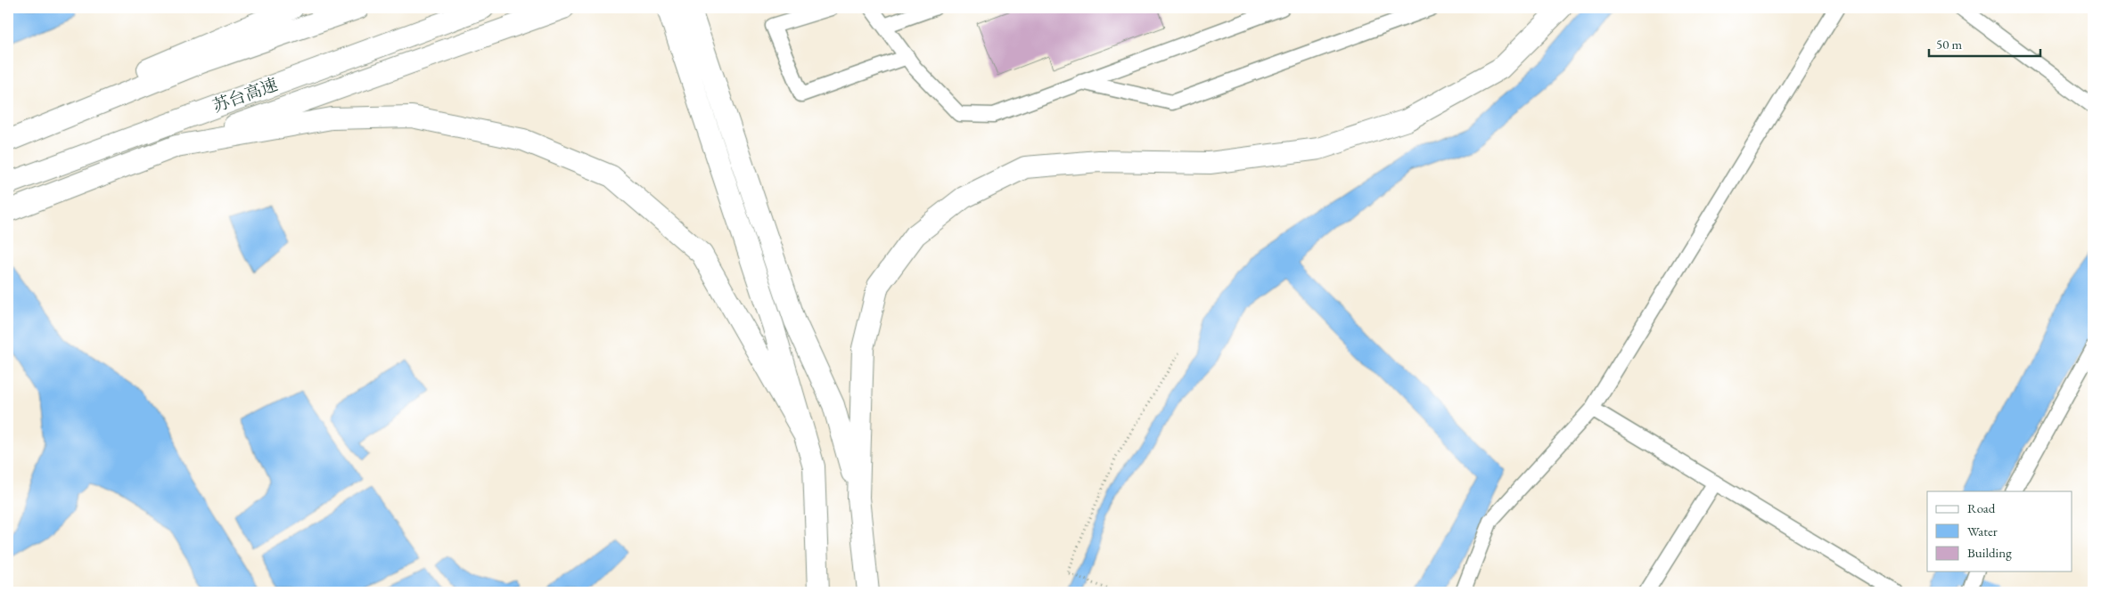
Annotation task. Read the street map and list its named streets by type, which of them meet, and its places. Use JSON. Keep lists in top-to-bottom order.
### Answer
{
  "streets": {
    "highway": ["苏台高速"]
  },
  "legend": ["Road", "Water", "Building"],
  "scale_bar": "50 m"
}
